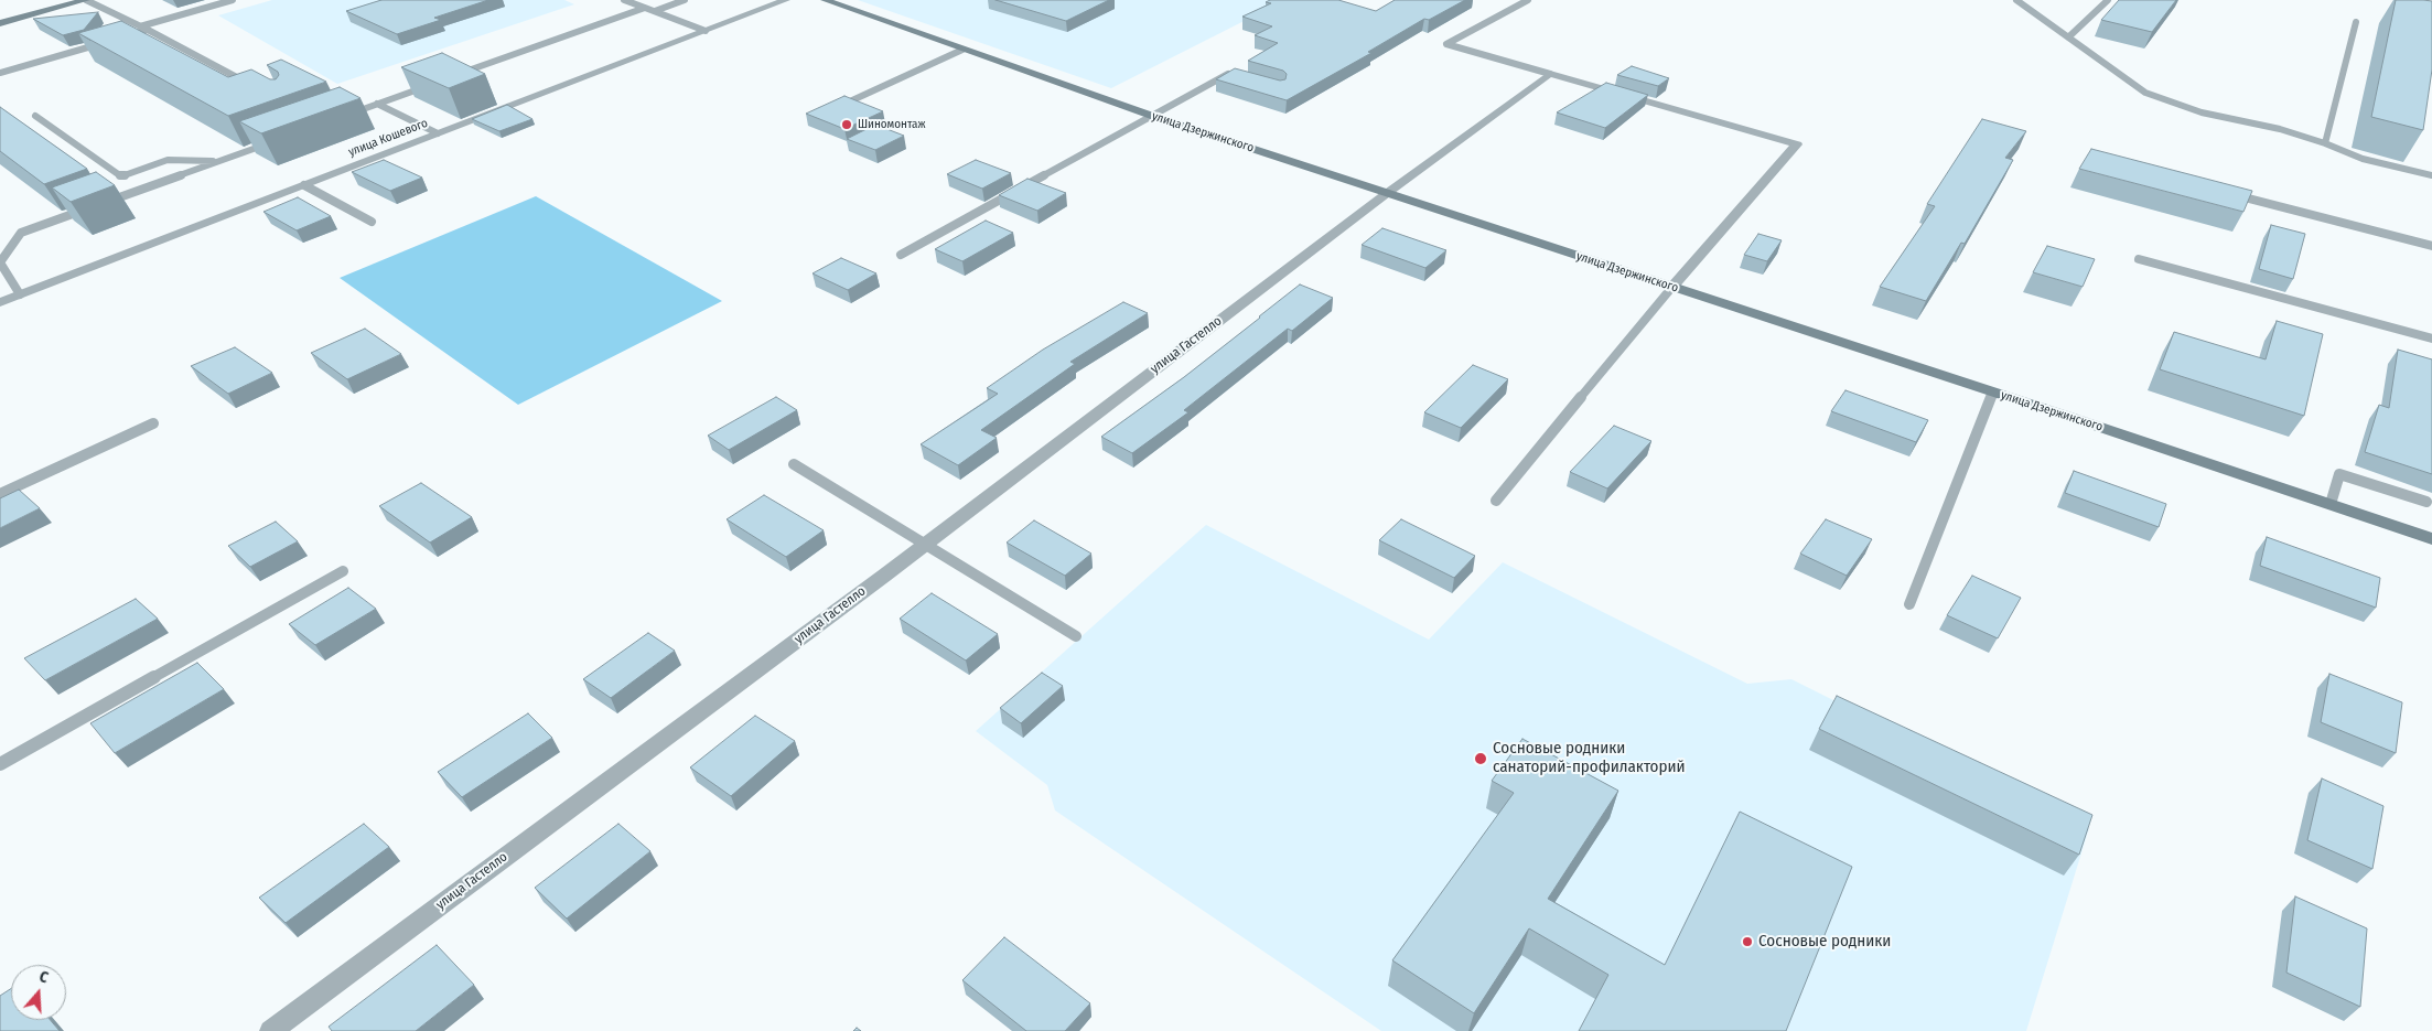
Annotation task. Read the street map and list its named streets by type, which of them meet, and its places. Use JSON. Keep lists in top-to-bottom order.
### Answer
{
  "streets": {
    "street": ["улица Дзержинского", "улица Кошевого", "улица Гастелло"]
  },
  "crossings": [
    ["улица Дзержинского", "улица Гастелло"]
  ],
  "places": ["Шиномонтаж", "Сосновые родники санаторий-профилакторий", "Сосновые родники"],
  "north": "top"
}
